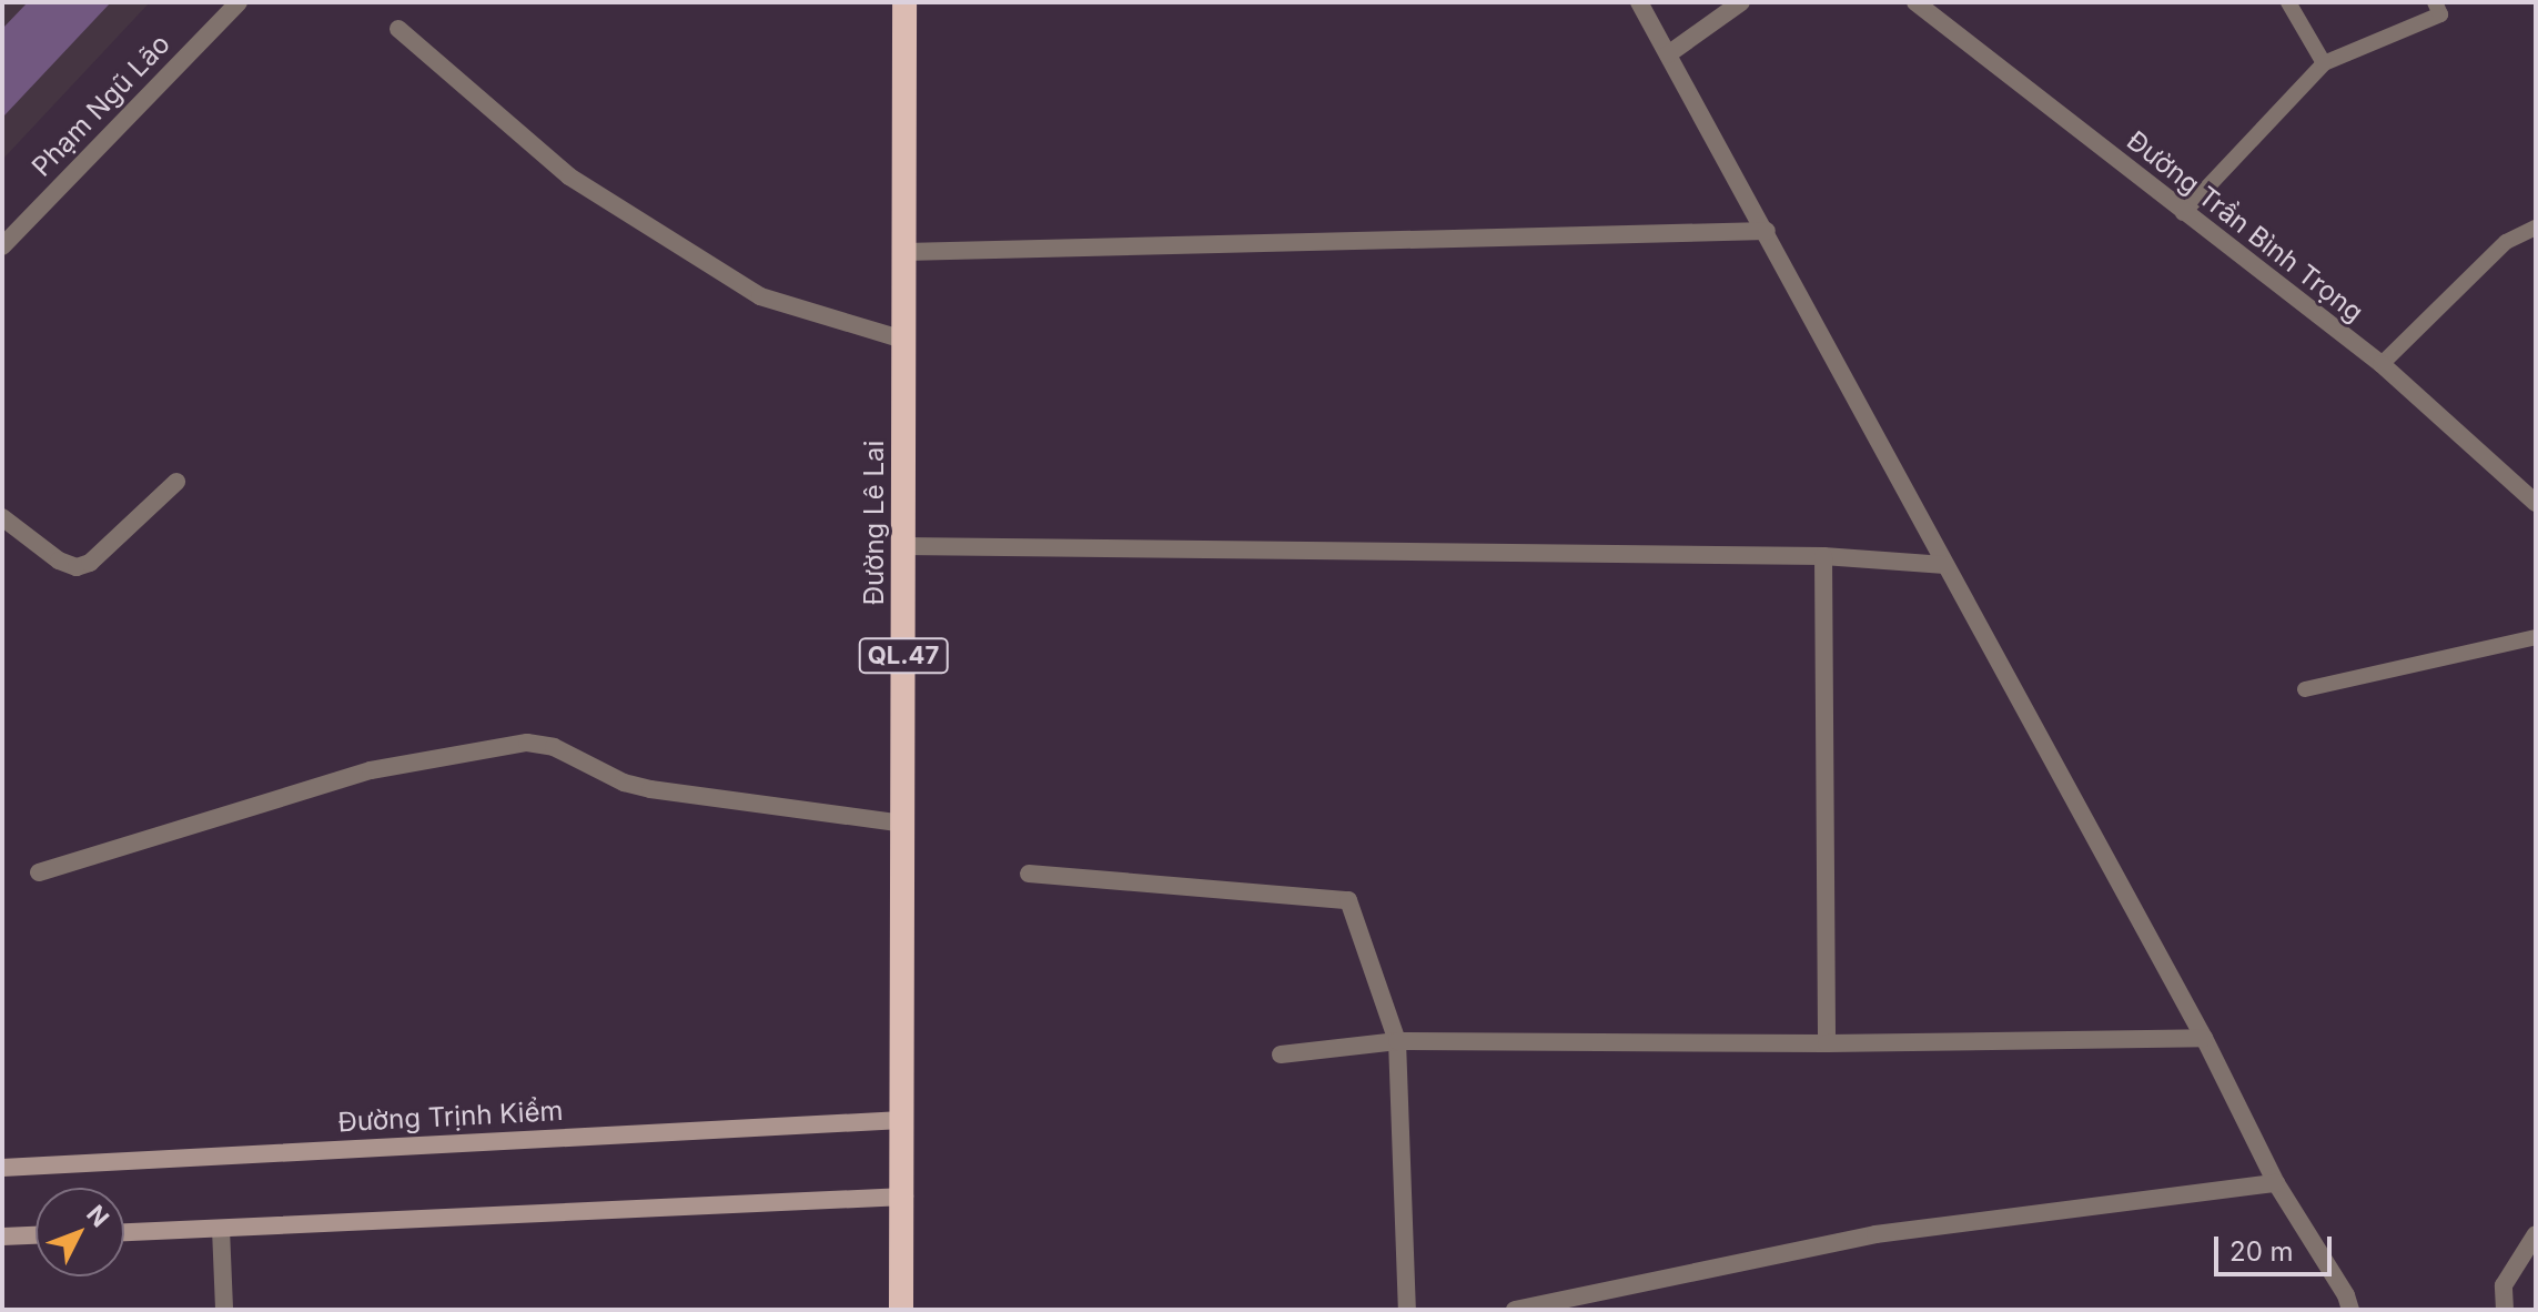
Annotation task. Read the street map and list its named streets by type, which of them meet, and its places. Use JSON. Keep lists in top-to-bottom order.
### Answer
{
  "streets": {
    "highway": ["Đường Lê Lai", "QL.47"],
    "main road": ["Đường Trịnh Kiểm"],
    "street": ["Phạm Ngũ Lão", "Đường Trần Bình Trọng"]
  },
  "crossings": [
    ["Đường Lê Lai", "Đường Trịnh Kiểm"]
  ],
  "scale_bar": "20 m",
  "north": "top right"
}
